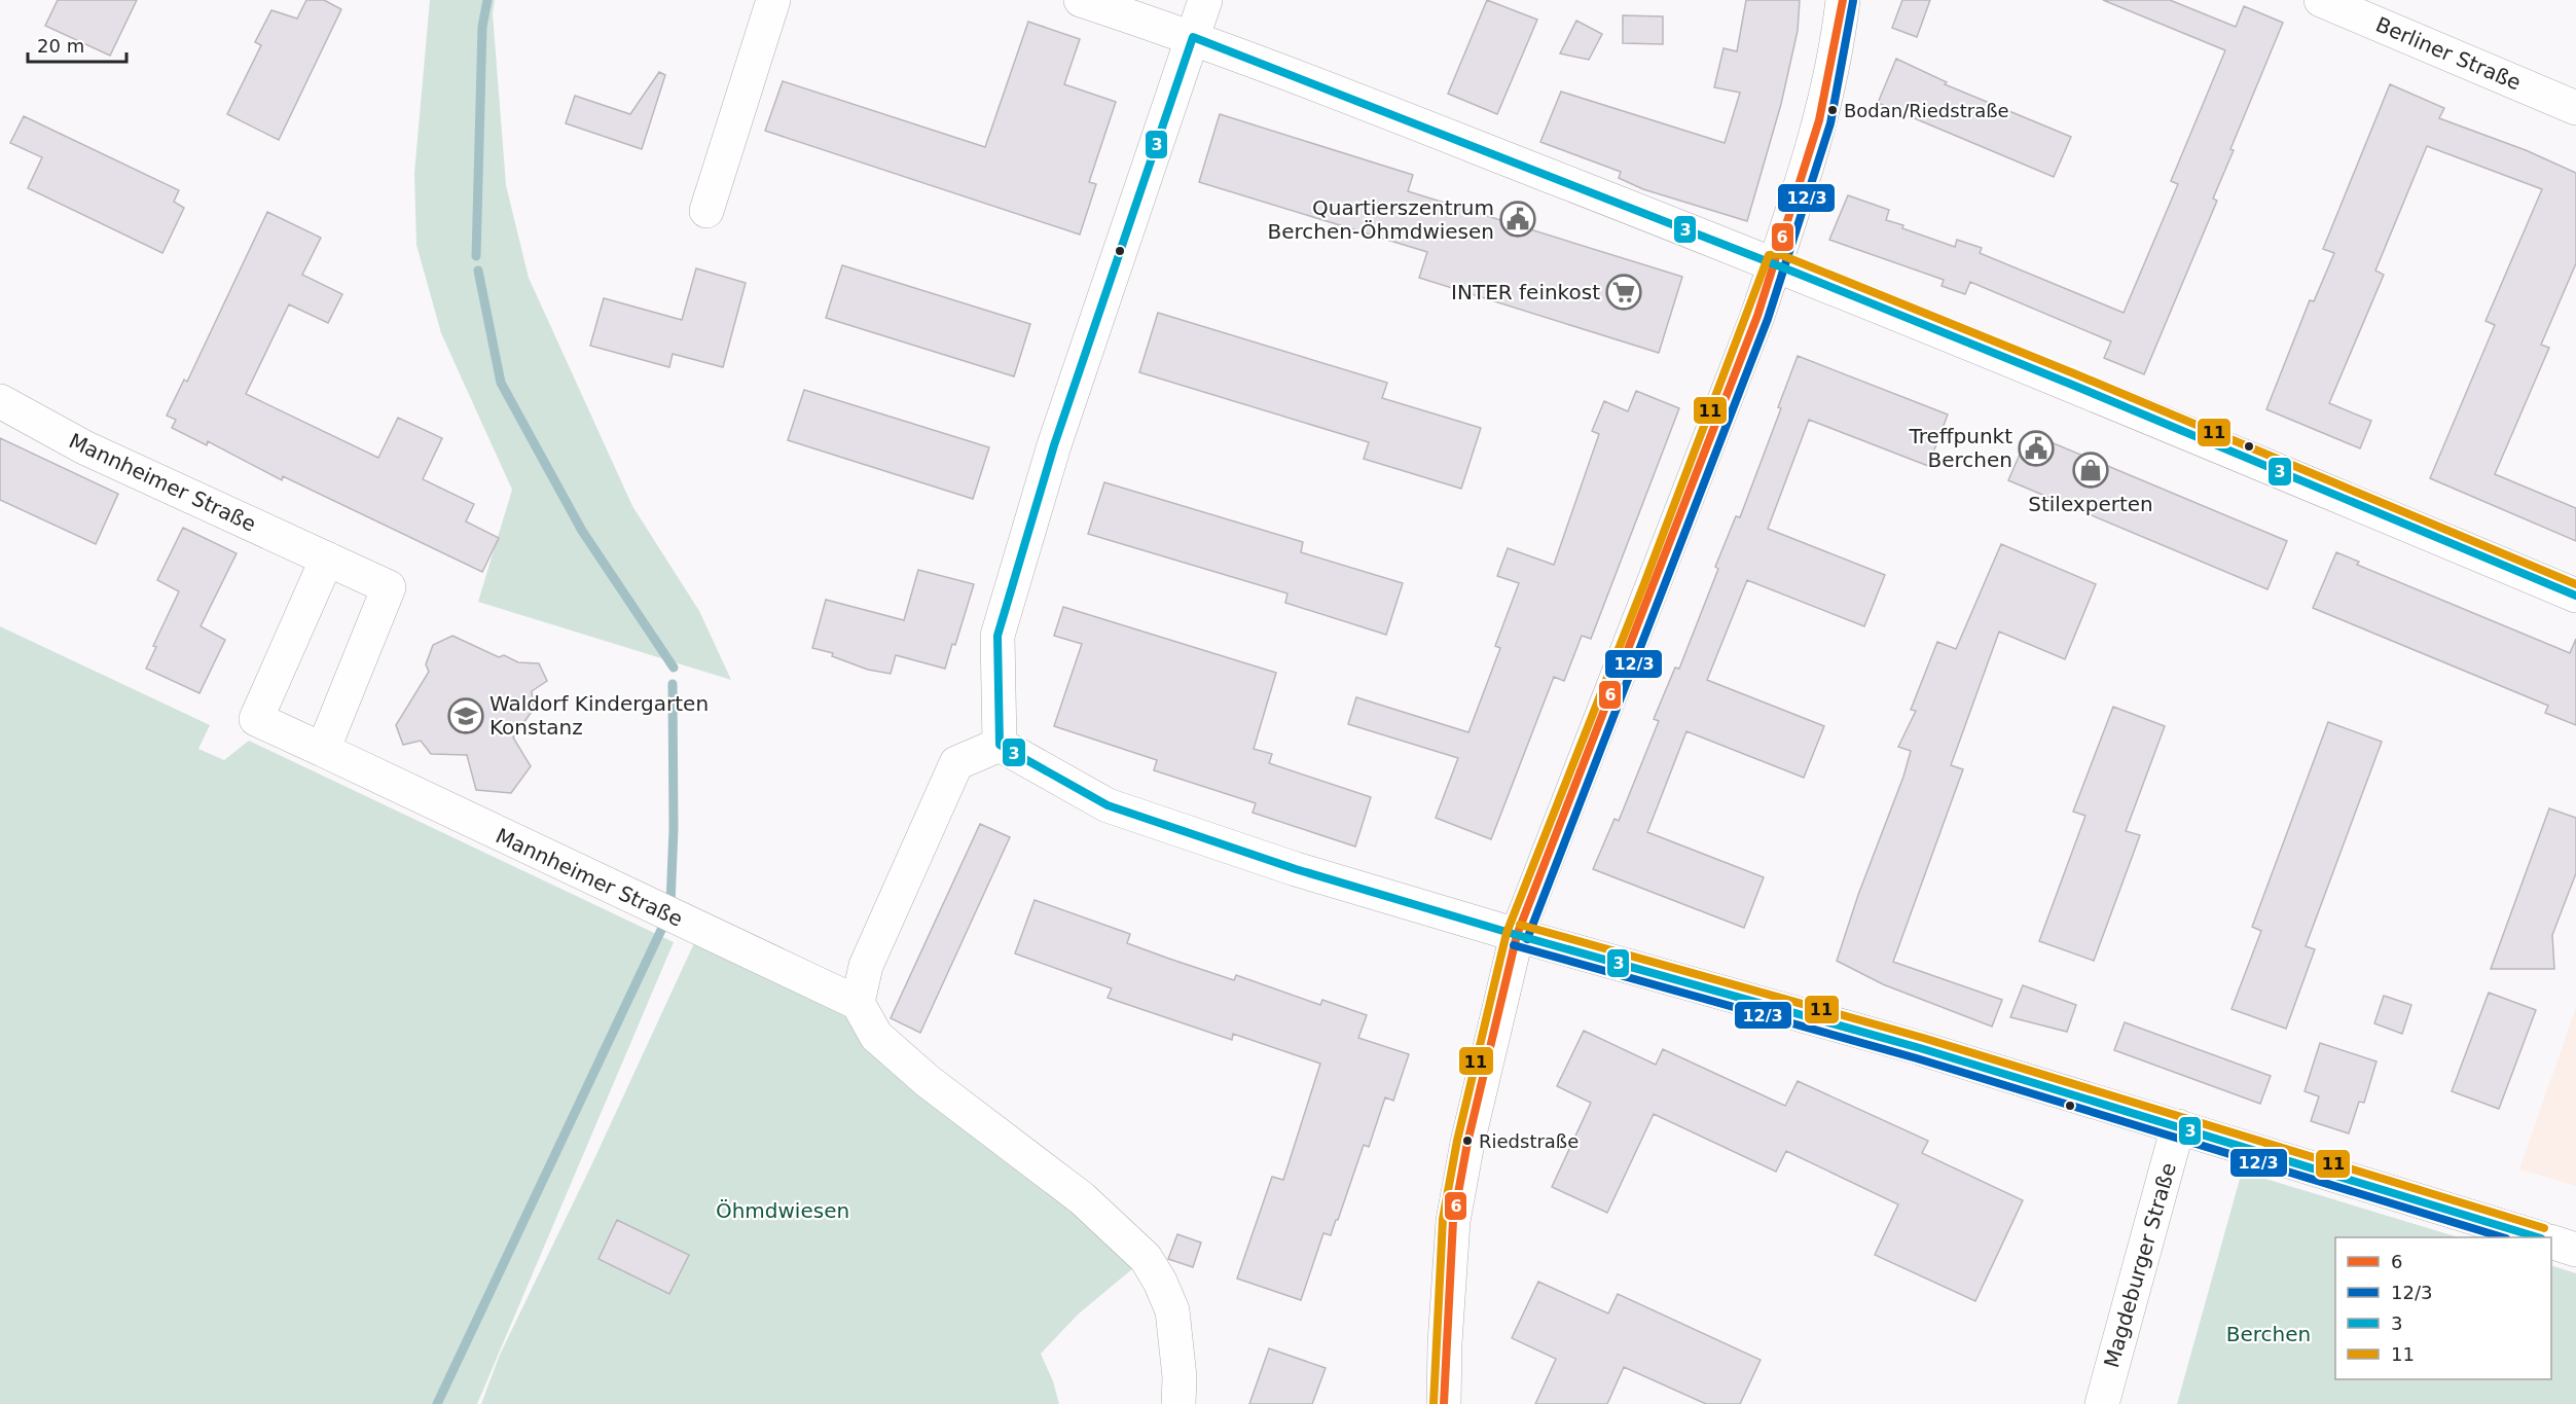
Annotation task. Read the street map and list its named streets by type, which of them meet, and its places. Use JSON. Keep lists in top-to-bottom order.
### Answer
{
  "streets": {
    "street": ["Berliner Straße", "Mannheimer Straße", "Magdeburger Straße"]
  },
  "parks": ["Öhmdwiesen", "Berchen"],
  "places": {
    "other": ["Bodan/Riedstraße", "Riedstraße"],
    "public building": ["Quartierszentrum Berchen-Öhmdwiesen", "Treffpunkt Berchen"],
    "supermarket": ["INTER feinkost"],
    "shop": ["Stilexperten"],
    "school or university": ["Waldorf Kindergarten Konstanz"]
  },
  "lines": [
    "transit line 6",
    "transit line 12/3",
    "transit line 3",
    "transit line 11"
  ],
  "legend": [
    "6",
    "12/3",
    "3",
    "11"
  ],
  "scale_bar": "20 m"
}
